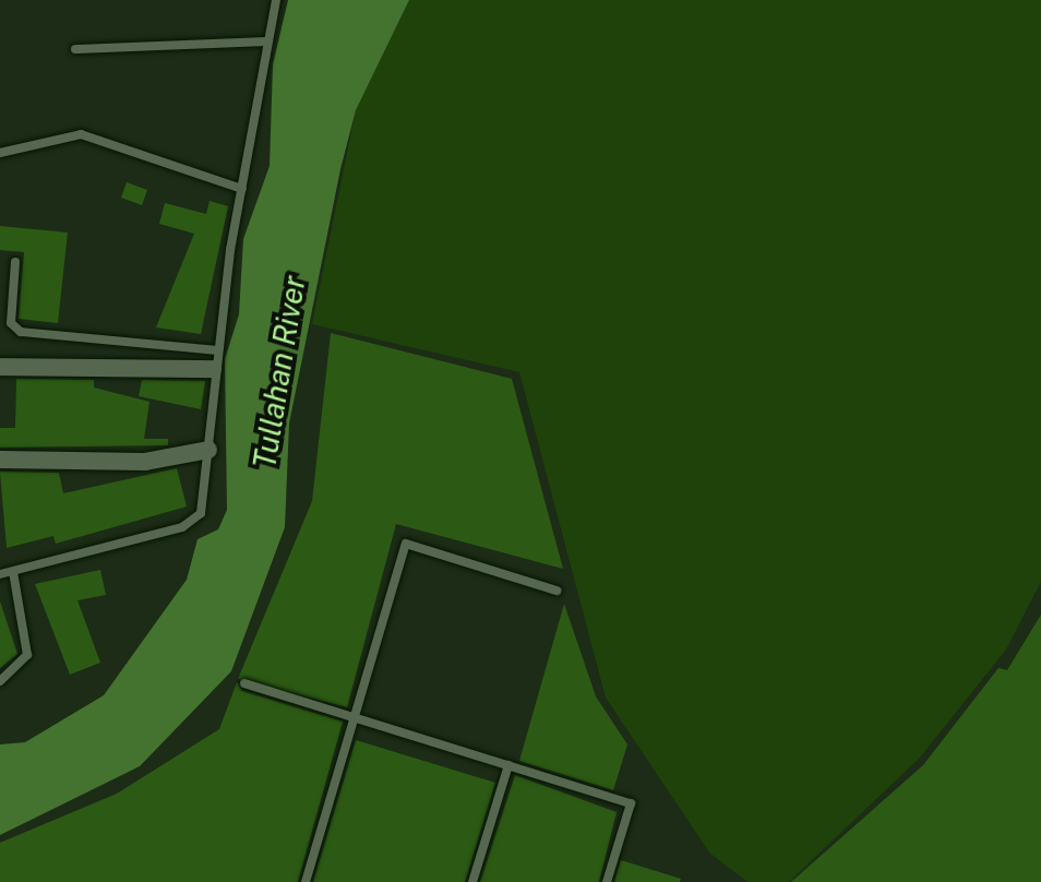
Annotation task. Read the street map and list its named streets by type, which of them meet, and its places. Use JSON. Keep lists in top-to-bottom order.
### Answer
{
  "water": ["Tullahan River"]
}
